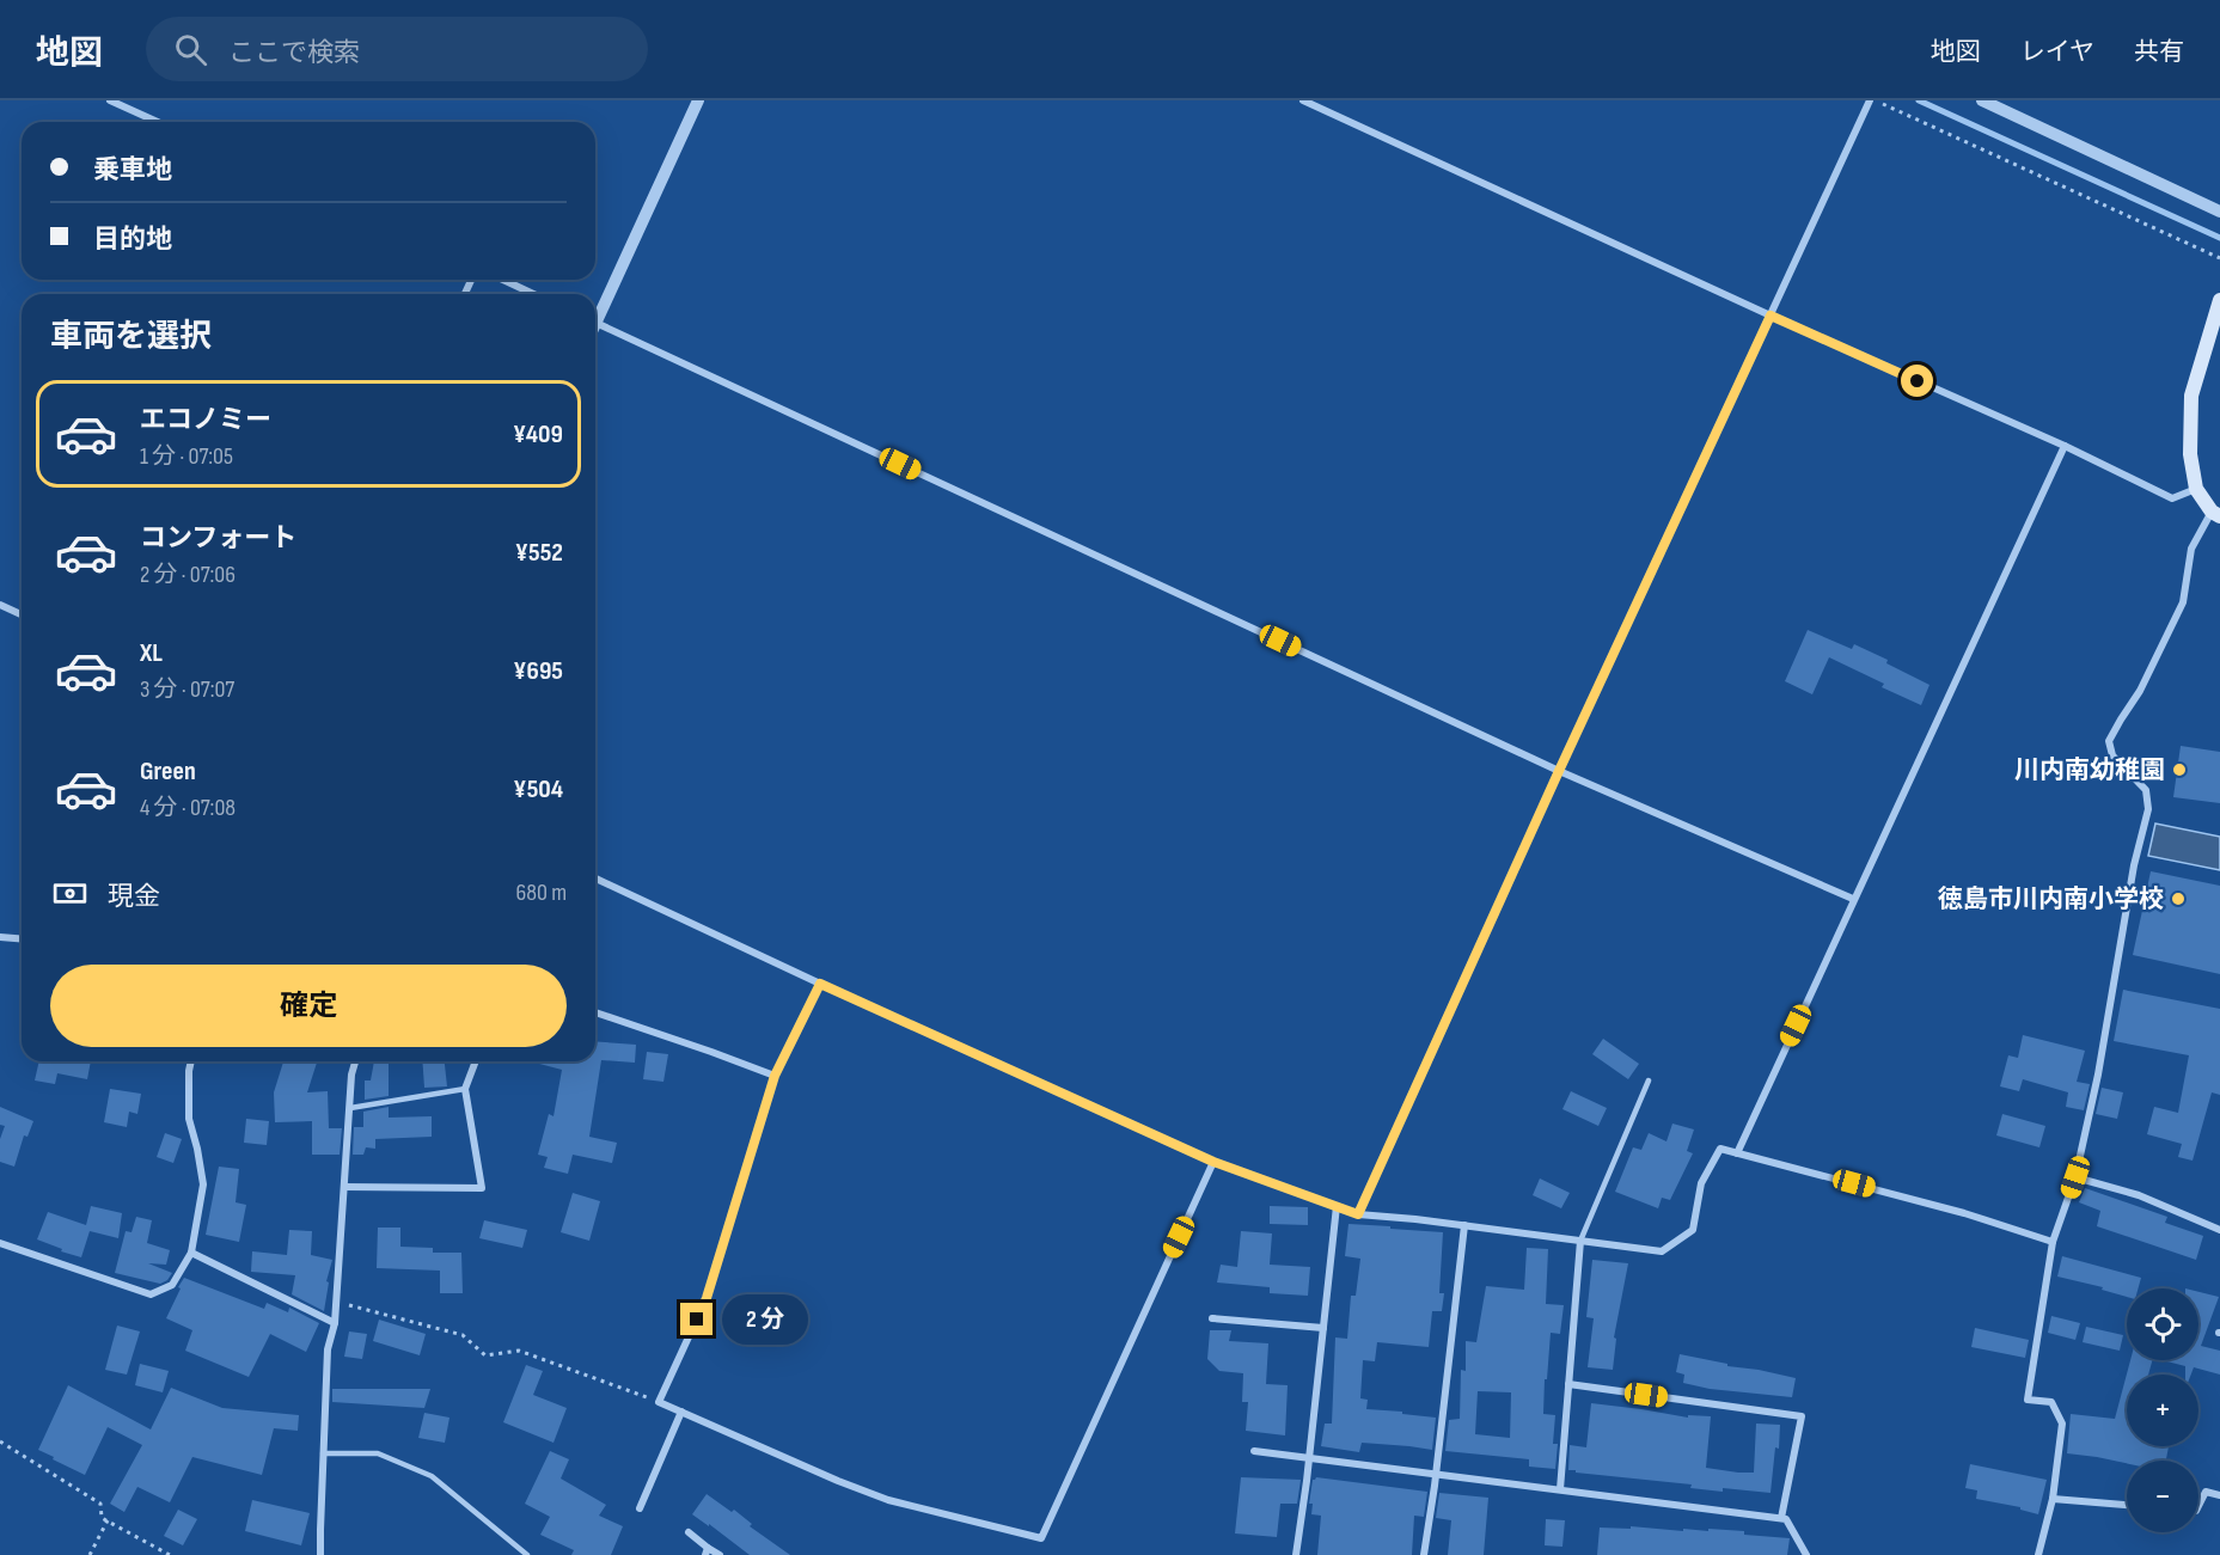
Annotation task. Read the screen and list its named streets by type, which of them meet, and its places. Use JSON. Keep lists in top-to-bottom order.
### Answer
{
  "places": ["川内南幼稚園", "徳島市川内南小学校"],
  "page": {
    "header": "地図",
    "search": "ここで検索",
    "nav": ["地図", "レイヤ", "共有"],
    "banner": ["乗車地", "目的地"],
    "heading": "車両を選択",
    "list": [
      {
        "name": "エコノミー",
        "note": "1 分 · 07:05",
        "value": "¥409"
      },
      {
        "name": "コンフォート",
        "note": "2 分 · 07:06",
        "value": "¥552"
      },
      {
        "name": "XL",
        "note": "3 分 · 07:07",
        "value": "¥695"
      },
      {
        "name": "Green",
        "note": "4 分 · 07:08",
        "value": "¥504"
      }
    ],
    "pay": ["現金", "680 m"],
    "buttons": "確定",
    "map_buttons": ["+", "−"],
    "bubble": "2 分"
  }
}
